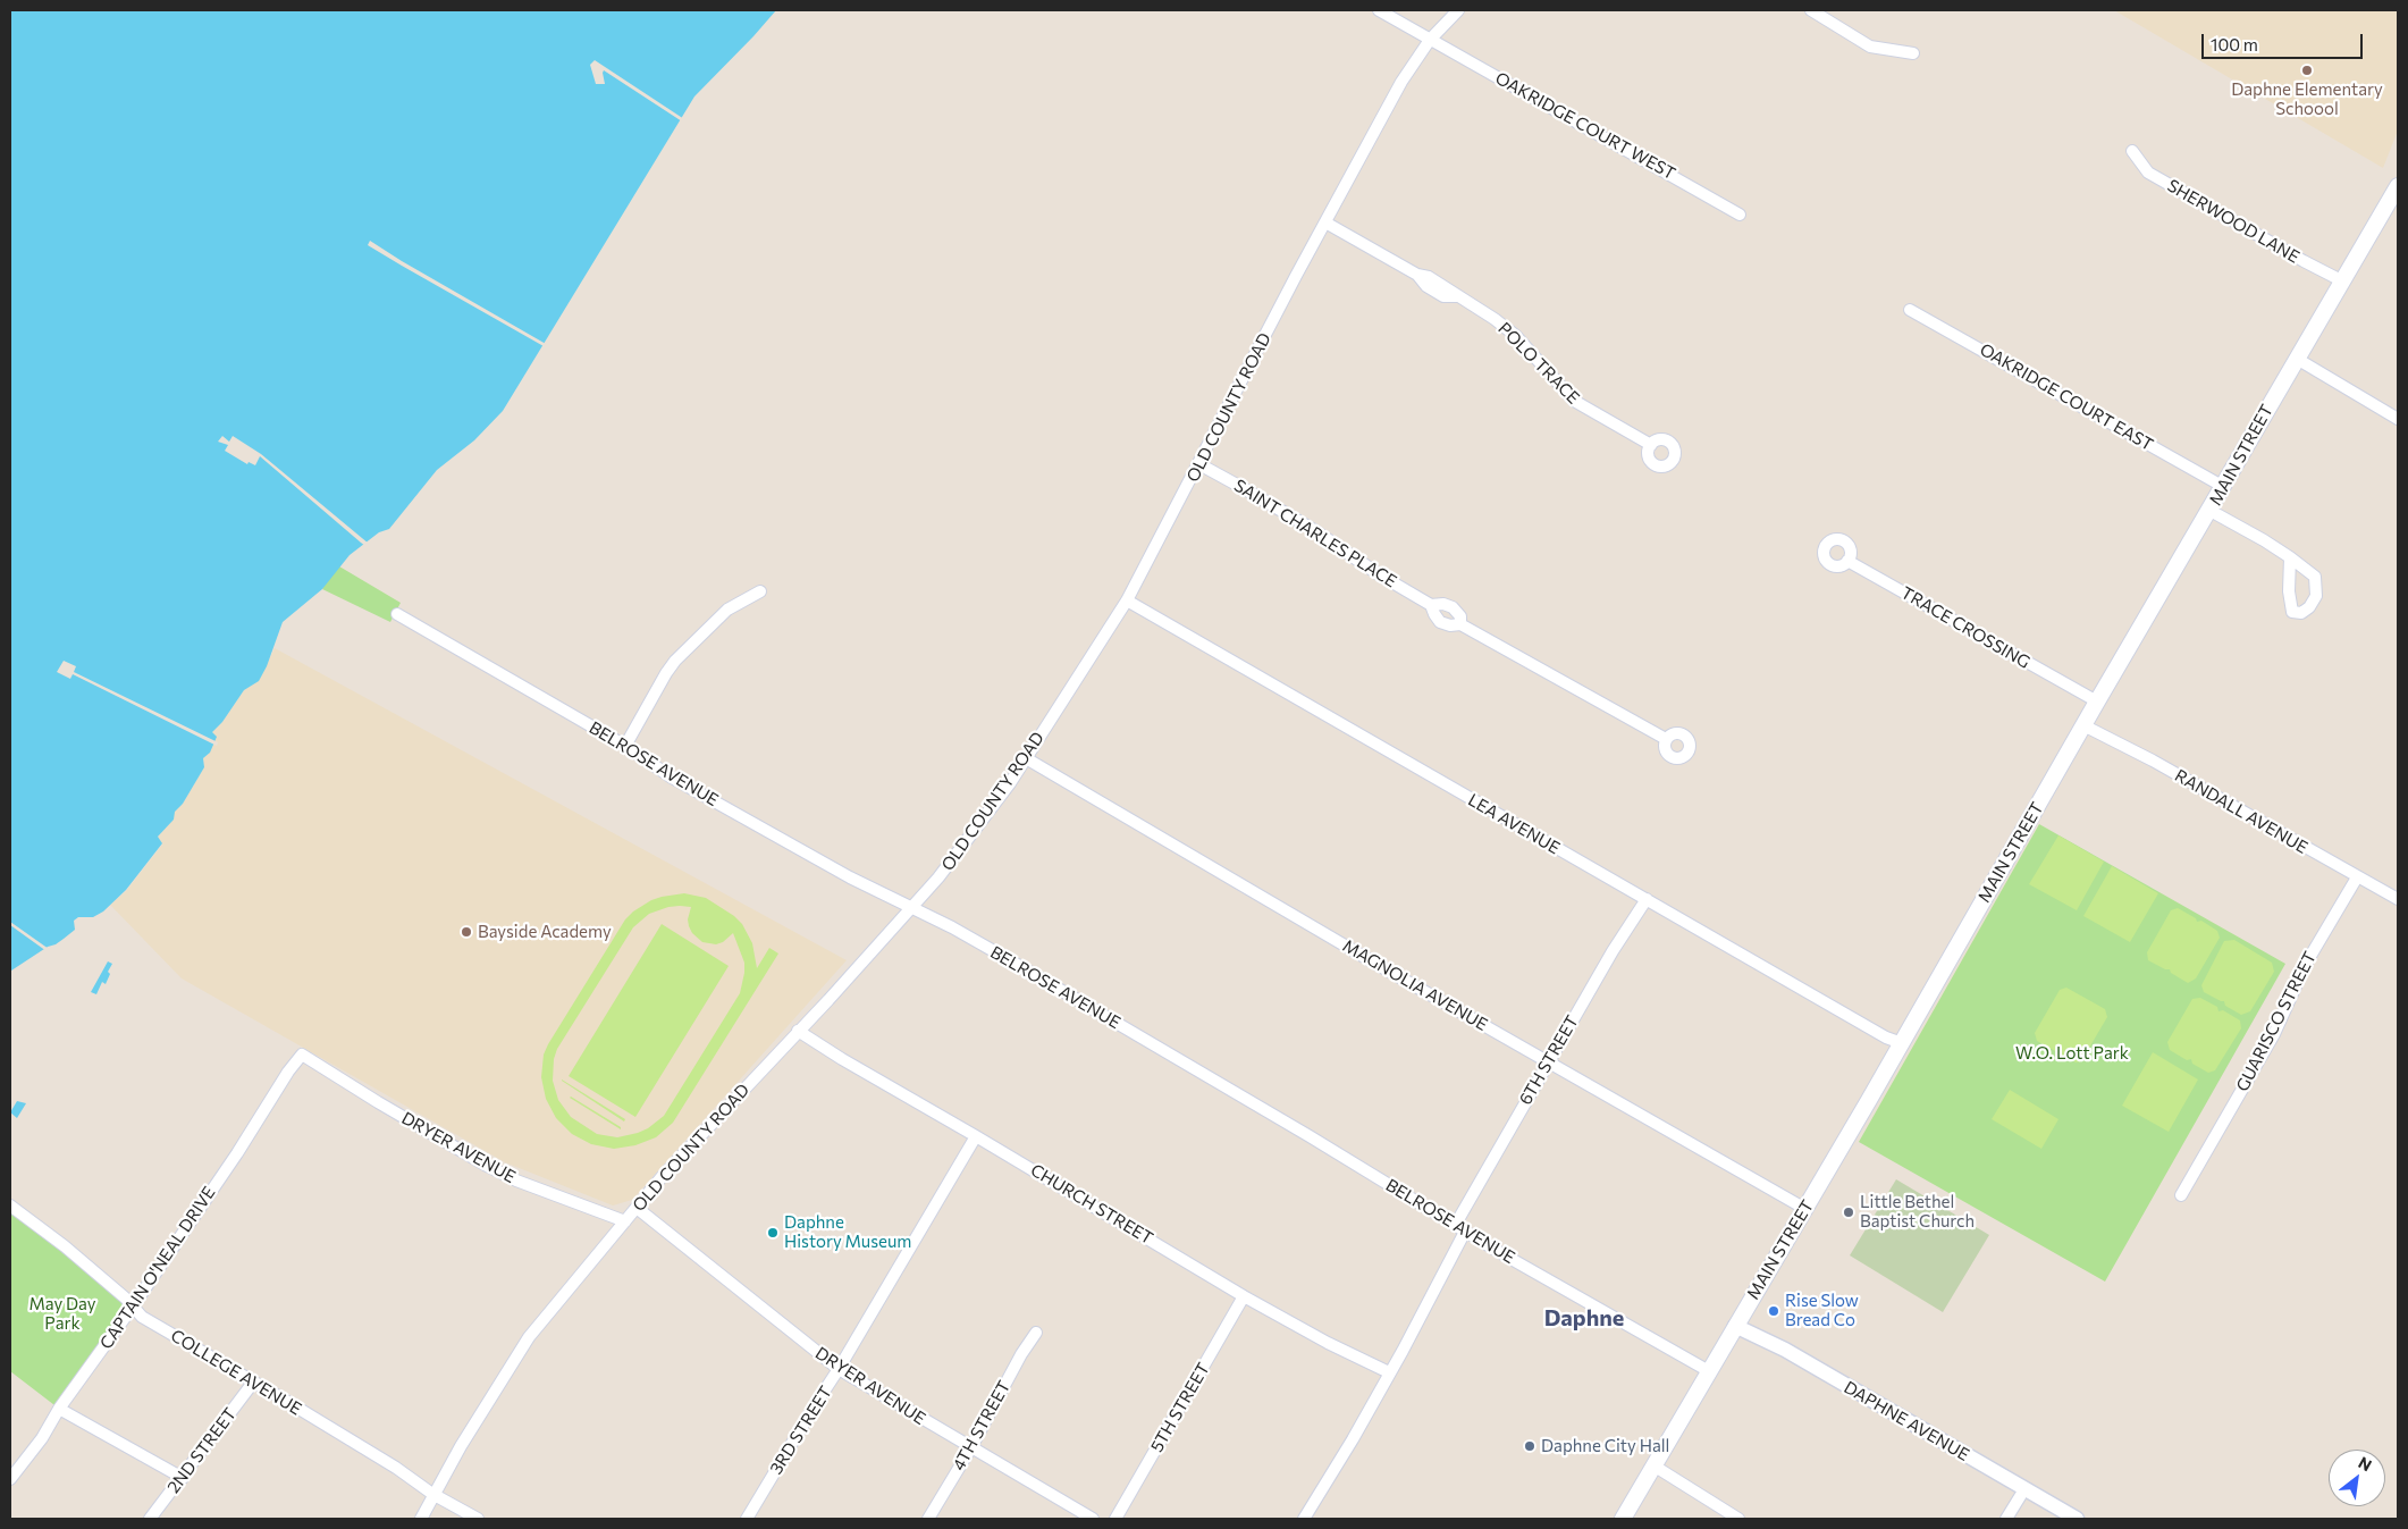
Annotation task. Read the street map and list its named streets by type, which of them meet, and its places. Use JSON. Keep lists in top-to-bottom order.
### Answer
{
  "streets": {
    "main road": ["MAIN STREET"],
    "street": [
      "OAKRIDGE COURT WEST",
      "SHERWOOD LANE",
      "POLO TRACE",
      "OAKRIDGE COURT EAST",
      "OLD COUNTY ROAD",
      "SAINT CHARLES PLACE",
      "TRACE CROSSING",
      "BELROSE AVENUE",
      "RANDALL AVENUE",
      "LEA AVENUE",
      "MAGNOLIA AVENUE",
      "GUARISCO STREET",
      "6TH STREET",
      "DRYER AVENUE",
      "CHURCH STREET",
      "CAPTAIN O'NEAL DRIVE",
      "COLLEGE AVENUE",
      "5TH STREET",
      "DAPHNE AVENUE",
      "4TH STREET",
      "3RD STREET",
      "2ND STREET"
    ]
  },
  "crossings": [
    ["OAKRIDGE COURT WEST", "OLD COUNTY ROAD"],
    ["SHERWOOD LANE", "MAIN STREET"],
    ["POLO TRACE", "OLD COUNTY ROAD"],
    ["OAKRIDGE COURT EAST", "MAIN STREET"],
    ["OLD COUNTY ROAD", "SAINT CHARLES PLACE"],
    ["OLD COUNTY ROAD", "BELROSE AVENUE"],
    ["OLD COUNTY ROAD", "LEA AVENUE"],
    ["OLD COUNTY ROAD", "MAGNOLIA AVENUE"],
    ["OLD COUNTY ROAD", "DRYER AVENUE"],
    ["OLD COUNTY ROAD", "CHURCH STREET"],
    ["OLD COUNTY ROAD", "COLLEGE AVENUE"],
    ["MAIN STREET", "TRACE CROSSING"],
    ["MAIN STREET", "BELROSE AVENUE"],
    ["MAIN STREET", "RANDALL AVENUE"],
    ["MAIN STREET", "LEA AVENUE"],
    ["MAIN STREET", "MAGNOLIA AVENUE"],
    ["MAIN STREET", "DAPHNE AVENUE"],
    ["BELROSE AVENUE", "6TH STREET"],
    ["RANDALL AVENUE", "GUARISCO STREET"],
    ["LEA AVENUE", "6TH STREET"],
    ["MAGNOLIA AVENUE", "6TH STREET"],
    ["6TH STREET", "CHURCH STREET"],
    ["DRYER AVENUE", "CAPTAIN O'NEAL DRIVE"],
    ["DRYER AVENUE", "4TH STREET"],
    ["DRYER AVENUE", "3RD STREET"],
    ["CHURCH STREET", "5TH STREET"],
    ["CHURCH STREET", "3RD STREET"],
    ["CAPTAIN O'NEAL DRIVE", "COLLEGE AVENUE"],
    ["COLLEGE AVENUE", "2ND STREET"]
  ],
  "districts": ["Daphne"],
  "parks": ["W.O. Lott Park", "May Day Park"],
  "places": [
    "Daphne Elementary Schoool",
    "Bayside Academy",
    "Little Bethel Baptist Church",
    "Daphne History Museum",
    "Rise Slow Bread Co",
    "Daphne City Hall"
  ],
  "scale_bar": "100 m",
  "north": "top right"
}
